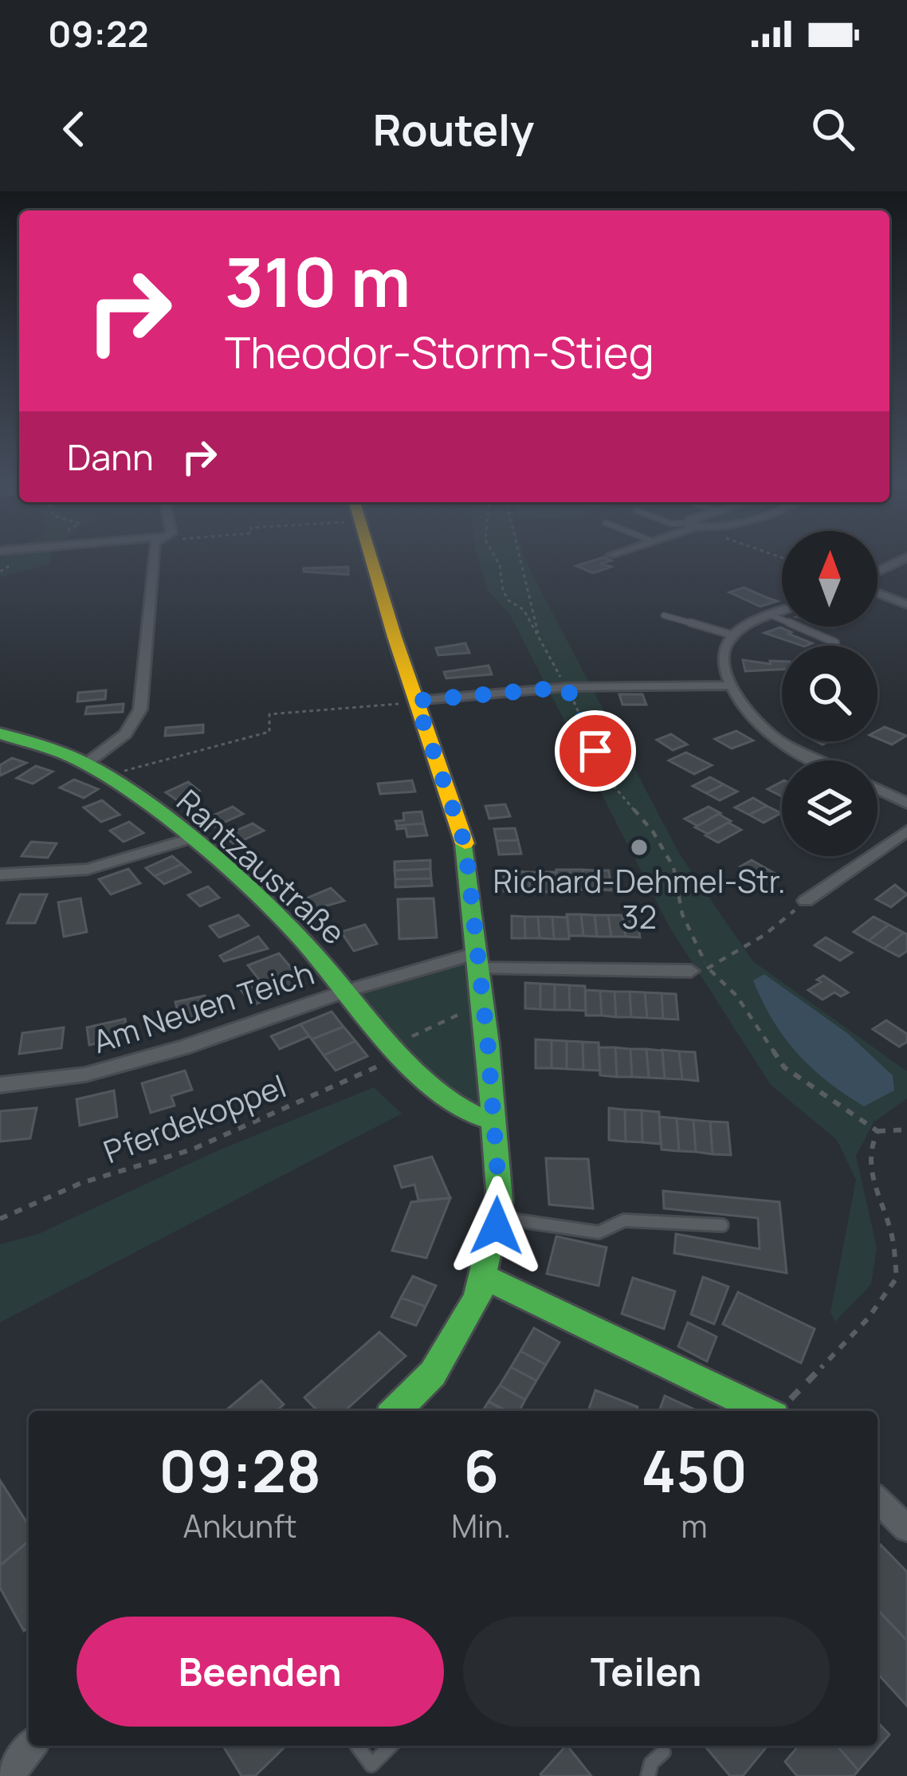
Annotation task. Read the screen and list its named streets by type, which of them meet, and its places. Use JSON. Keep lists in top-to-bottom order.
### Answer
{
  "streets": {
    "street": ["Rantzaustraße", "Am Neuen Teich"],
    "path": ["Pferdekoppel"]
  },
  "crossings": [
    ["Rantzaustraße", "Am Neuen Teich"],
    ["Rantzaustraße", "Pferdekoppel"]
  ],
  "places": ["Richard-Dehmel-Str. 32"],
  "north": "top",
  "page": {
    "status": "09:22",
    "header": "Routely",
    "turn": ["310 m", "Theodor-Storm-Stieg"],
    "then": "Dann",
    "eta": [
      "09:28",
      "Ankunft",
      "6",
      "Min.",
      "450",
      "m"
    ],
    "buttons": ["Beenden", "Teilen"]
  }
}
